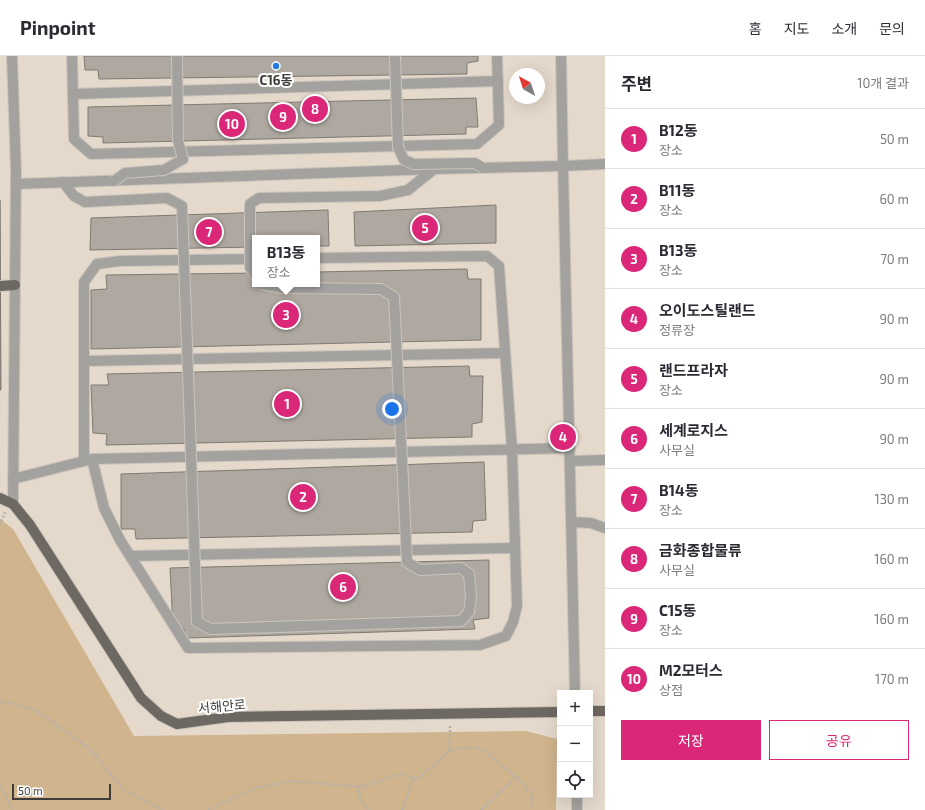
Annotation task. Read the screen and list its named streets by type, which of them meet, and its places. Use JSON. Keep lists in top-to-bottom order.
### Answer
{
  "streets": {
    "main road": ["서해안로"]
  },
  "places": ["C16동"],
  "scale_bar": "50 m",
  "north": "top left",
  "page": {
    "header": "Pinpoint",
    "nav": [
      "홈",
      "지도",
      "소개",
      "문의"
    ],
    "heading": ["주변", "10개 결과"],
    "pins": [
      "8",
      "9",
      "10",
      "5",
      "7",
      "3",
      "1",
      "4",
      "2",
      "6"
    ],
    "list": [
      {
        "mark": "1",
        "name": "B12동",
        "note": "장소",
        "value": "50 m"
      },
      {
        "mark": "2",
        "name": "B11동",
        "note": "장소",
        "value": "60 m"
      },
      {
        "mark": "3",
        "name": "B13동",
        "note": "장소",
        "value": "70 m"
      },
      {
        "mark": "4",
        "name": "오이도스틸랜드",
        "note": "정류장",
        "value": "90 m"
      },
      {
        "mark": "5",
        "name": "랜드프라자",
        "note": "장소",
        "value": "90 m"
      },
      {
        "mark": "6",
        "name": "세계로지스",
        "note": "사무실",
        "value": "90 m"
      },
      {
        "mark": "7",
        "name": "B14동",
        "note": "장소",
        "value": "130 m"
      },
      {
        "mark": "8",
        "name": "금화종합물류",
        "note": "사무실",
        "value": "160 m"
      },
      {
        "mark": "9",
        "name": "C15동",
        "note": "장소",
        "value": "160 m"
      },
      {
        "mark": "10",
        "name": "M2모터스",
        "note": "상점",
        "value": "170 m"
      }
    ],
    "popup": ["B13동", "장소"],
    "map_buttons": ["+", "−"],
    "buttons": ["저장", "공유"],
    "scale": "50 m"
  }
}
